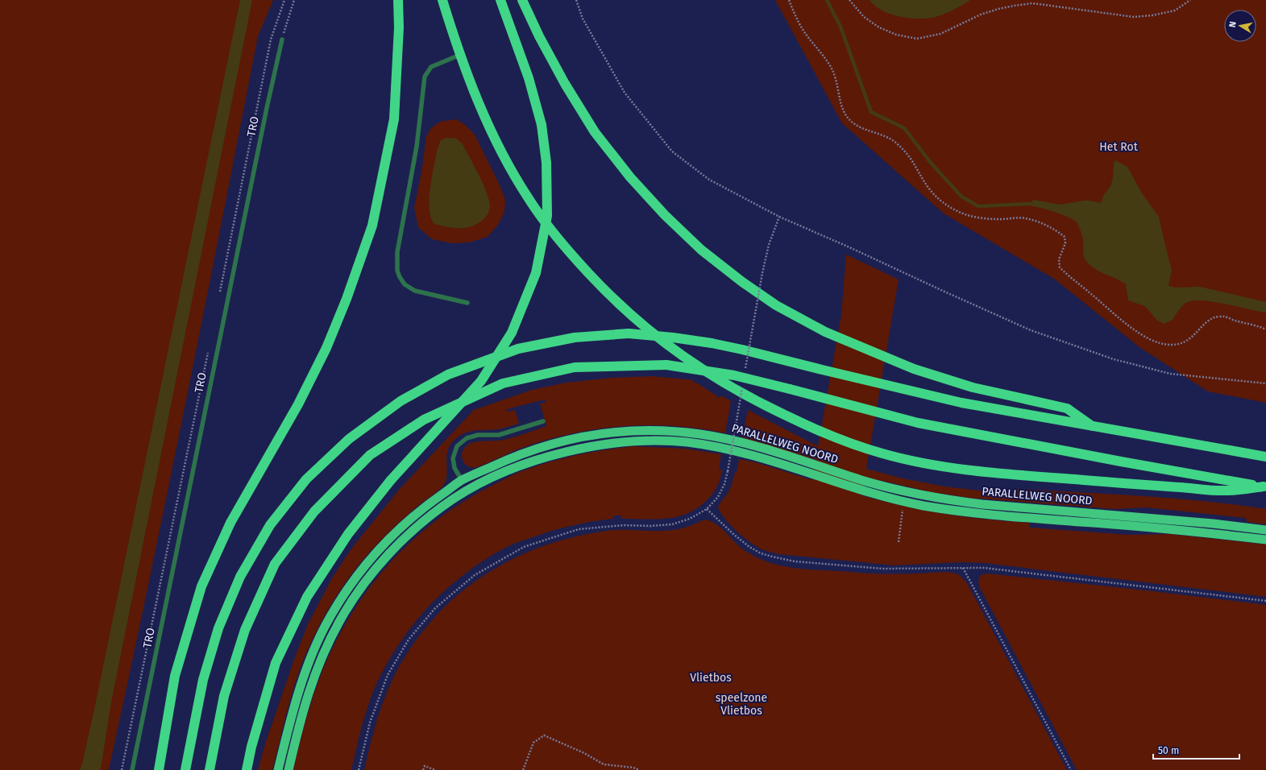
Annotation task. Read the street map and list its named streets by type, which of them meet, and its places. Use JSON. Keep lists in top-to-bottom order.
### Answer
{
  "streets": {
    "highway": ["PARALLELWEG NOORD"],
    "lane": ["TRO"]
  },
  "parks": ["Het Rot", "Vlietbos", "speelzone Vlietbos"],
  "scale_bar": "50 m",
  "north": "left"
}
